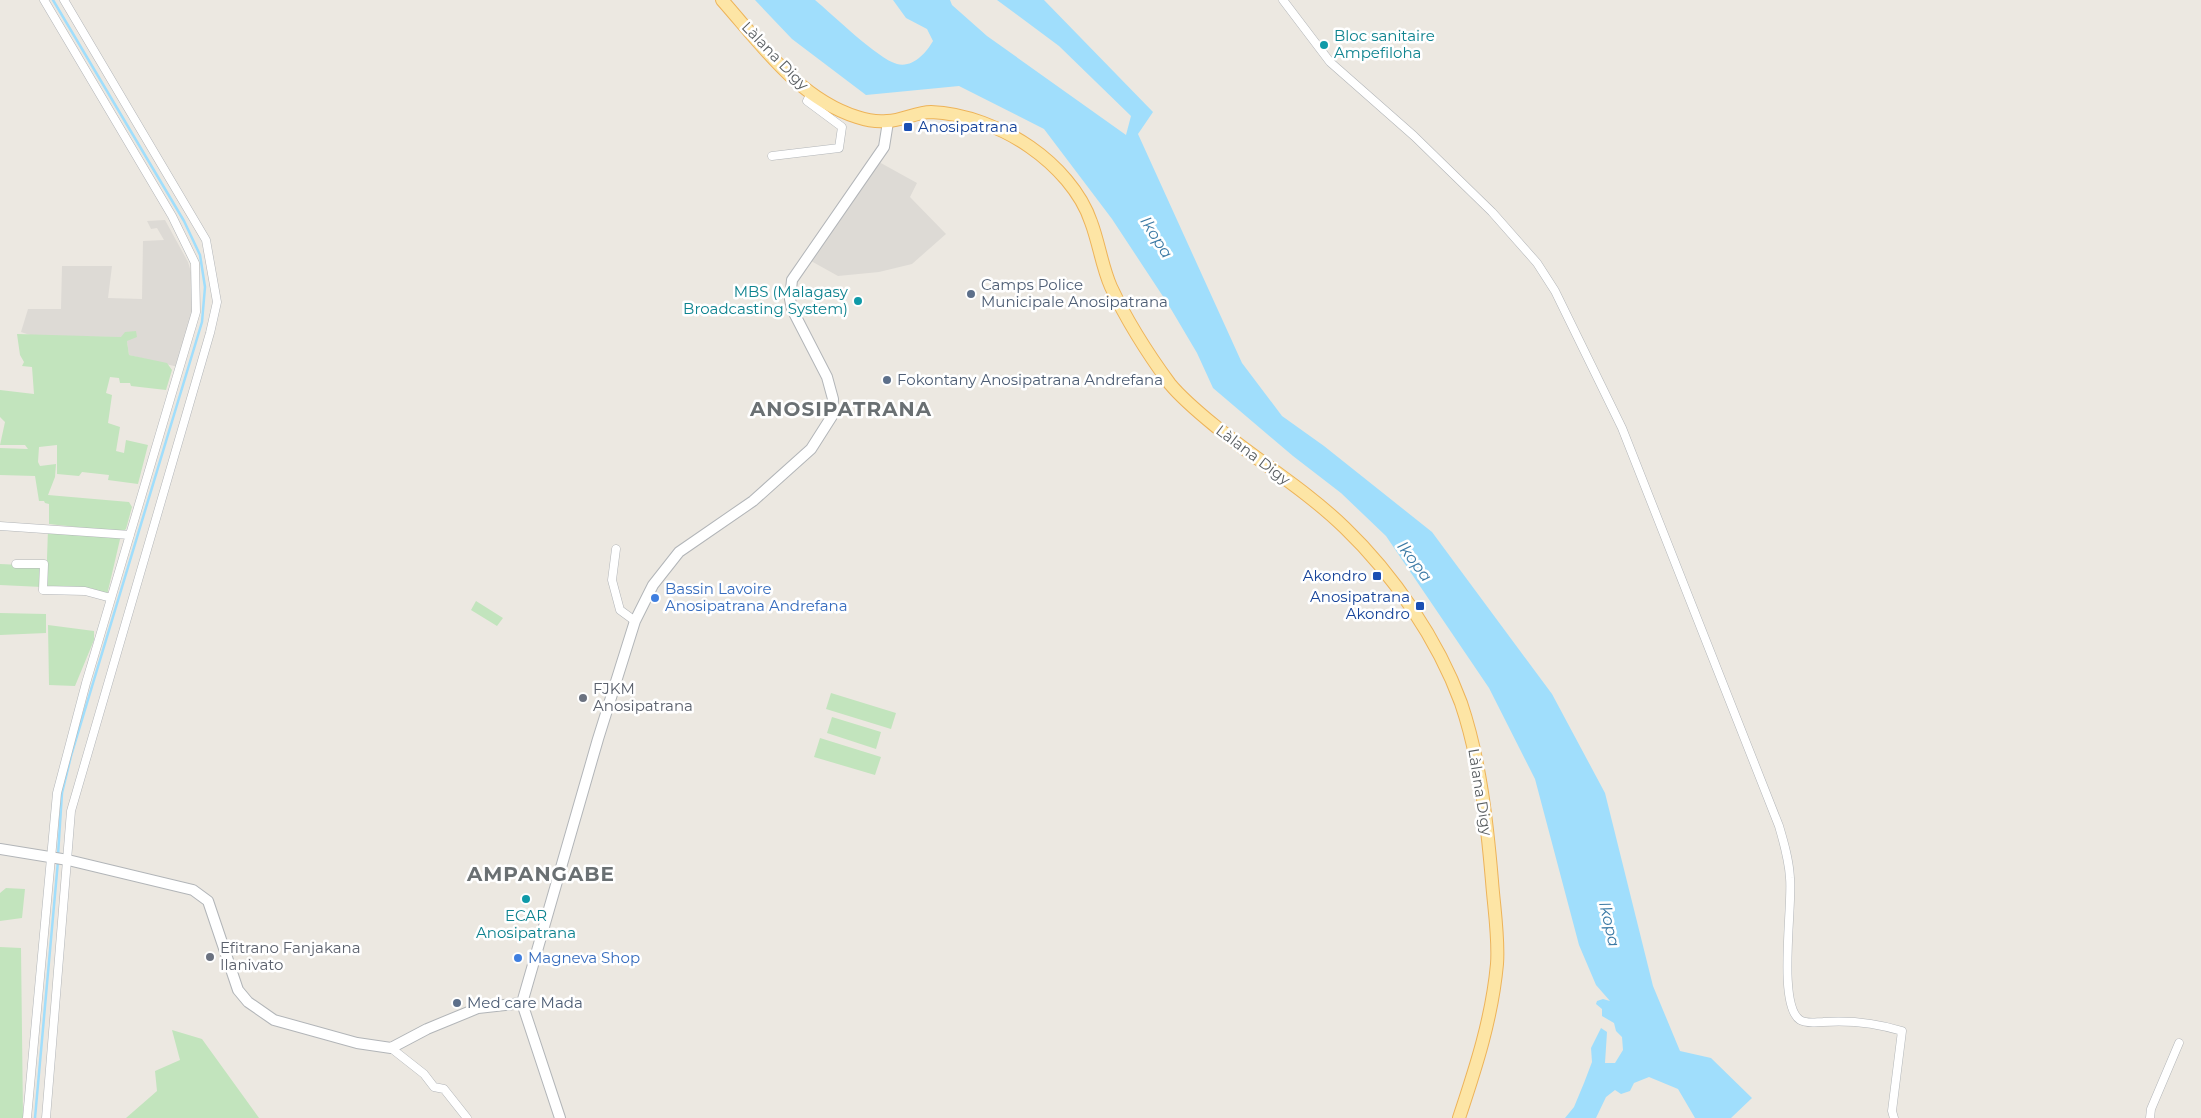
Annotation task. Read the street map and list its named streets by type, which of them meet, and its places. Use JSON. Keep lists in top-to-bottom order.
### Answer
{
  "streets": {
    "main road": ["Làlana Digy"]
  },
  "districts": ["ANOSIPATRANA", "AMPANGABE"],
  "water": ["Ikopa"],
  "places": {
    "other": [
      "Bloc sanitaire Ampefiloha",
      "Camps Police Municipale Anosipatrana",
      "MBS (Malagasy Broadcasting System)",
      "Fokontany Anosipatrana Andrefana",
      "Bassin Lavoire Anosipatrana Andrefana",
      "FJKM Anosipatrana",
      "ECAR Anosipatrana",
      "Efitrano Fanjakana Ilanivato",
      "Magneva Shop",
      "Med care Mada"
    ],
    "transit": ["Anosipatrana", "Akondro", "Anosipatrana Akondro"]
  }
}
